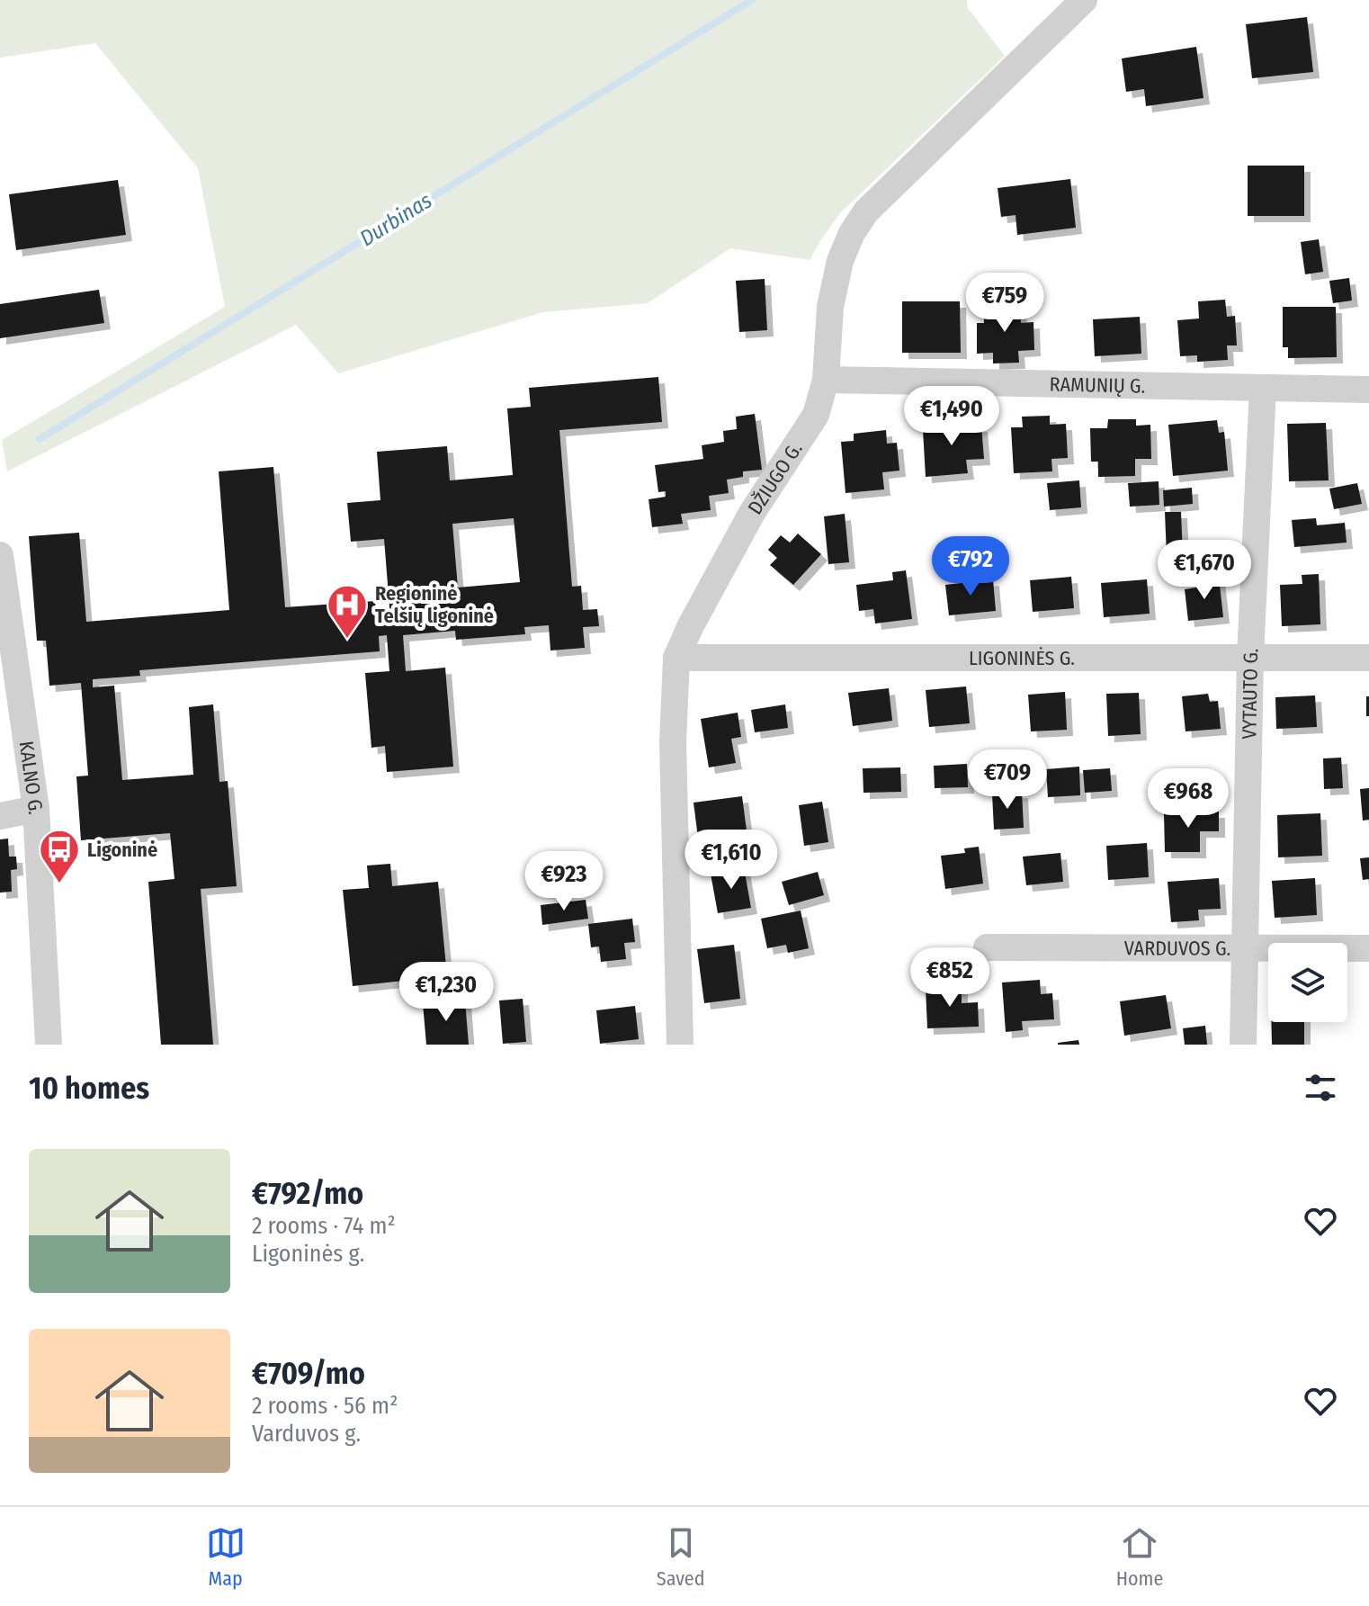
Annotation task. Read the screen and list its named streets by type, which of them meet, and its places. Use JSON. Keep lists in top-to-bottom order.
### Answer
{
  "streets": {
    "street": [
      "RAMUNIŲ G.",
      "DŽIUGO G.",
      "LIGONINĖS G.",
      "VYTAUTO G.",
      "KALNO G.",
      "VARDUVOS G."
    ]
  },
  "crossings": [
    ["RAMUNIŲ G.", "DŽIUGO G."],
    ["RAMUNIŲ G.", "VYTAUTO G."],
    ["DŽIUGO G.", "LIGONINĖS G."],
    ["LIGONINĖS G.", "VYTAUTO G."],
    ["VYTAUTO G.", "VARDUVOS G."]
  ],
  "water": ["Durbinas"],
  "places": {
    "hospital": ["Regioninė Telšių ligoninė"],
    "bus stop": ["Ligoninė"]
  },
  "page": {
    "price": [
      "€759",
      "€1,490",
      "€792",
      "€1,670",
      "€709",
      "€968",
      "€1,610",
      "€923",
      "€852",
      "€1,230"
    ],
    "heading": "10 homes",
    "list": [
      {
        "name": "€792/mo",
        "note": "2 rooms · 74 m² · Ligoninės g."
      },
      {
        "name": "€709/mo",
        "note": "2 rooms · 56 m² · Varduvos g."
      }
    ],
    "tabs": ["Map", "Saved", "Home"]
  }
}
